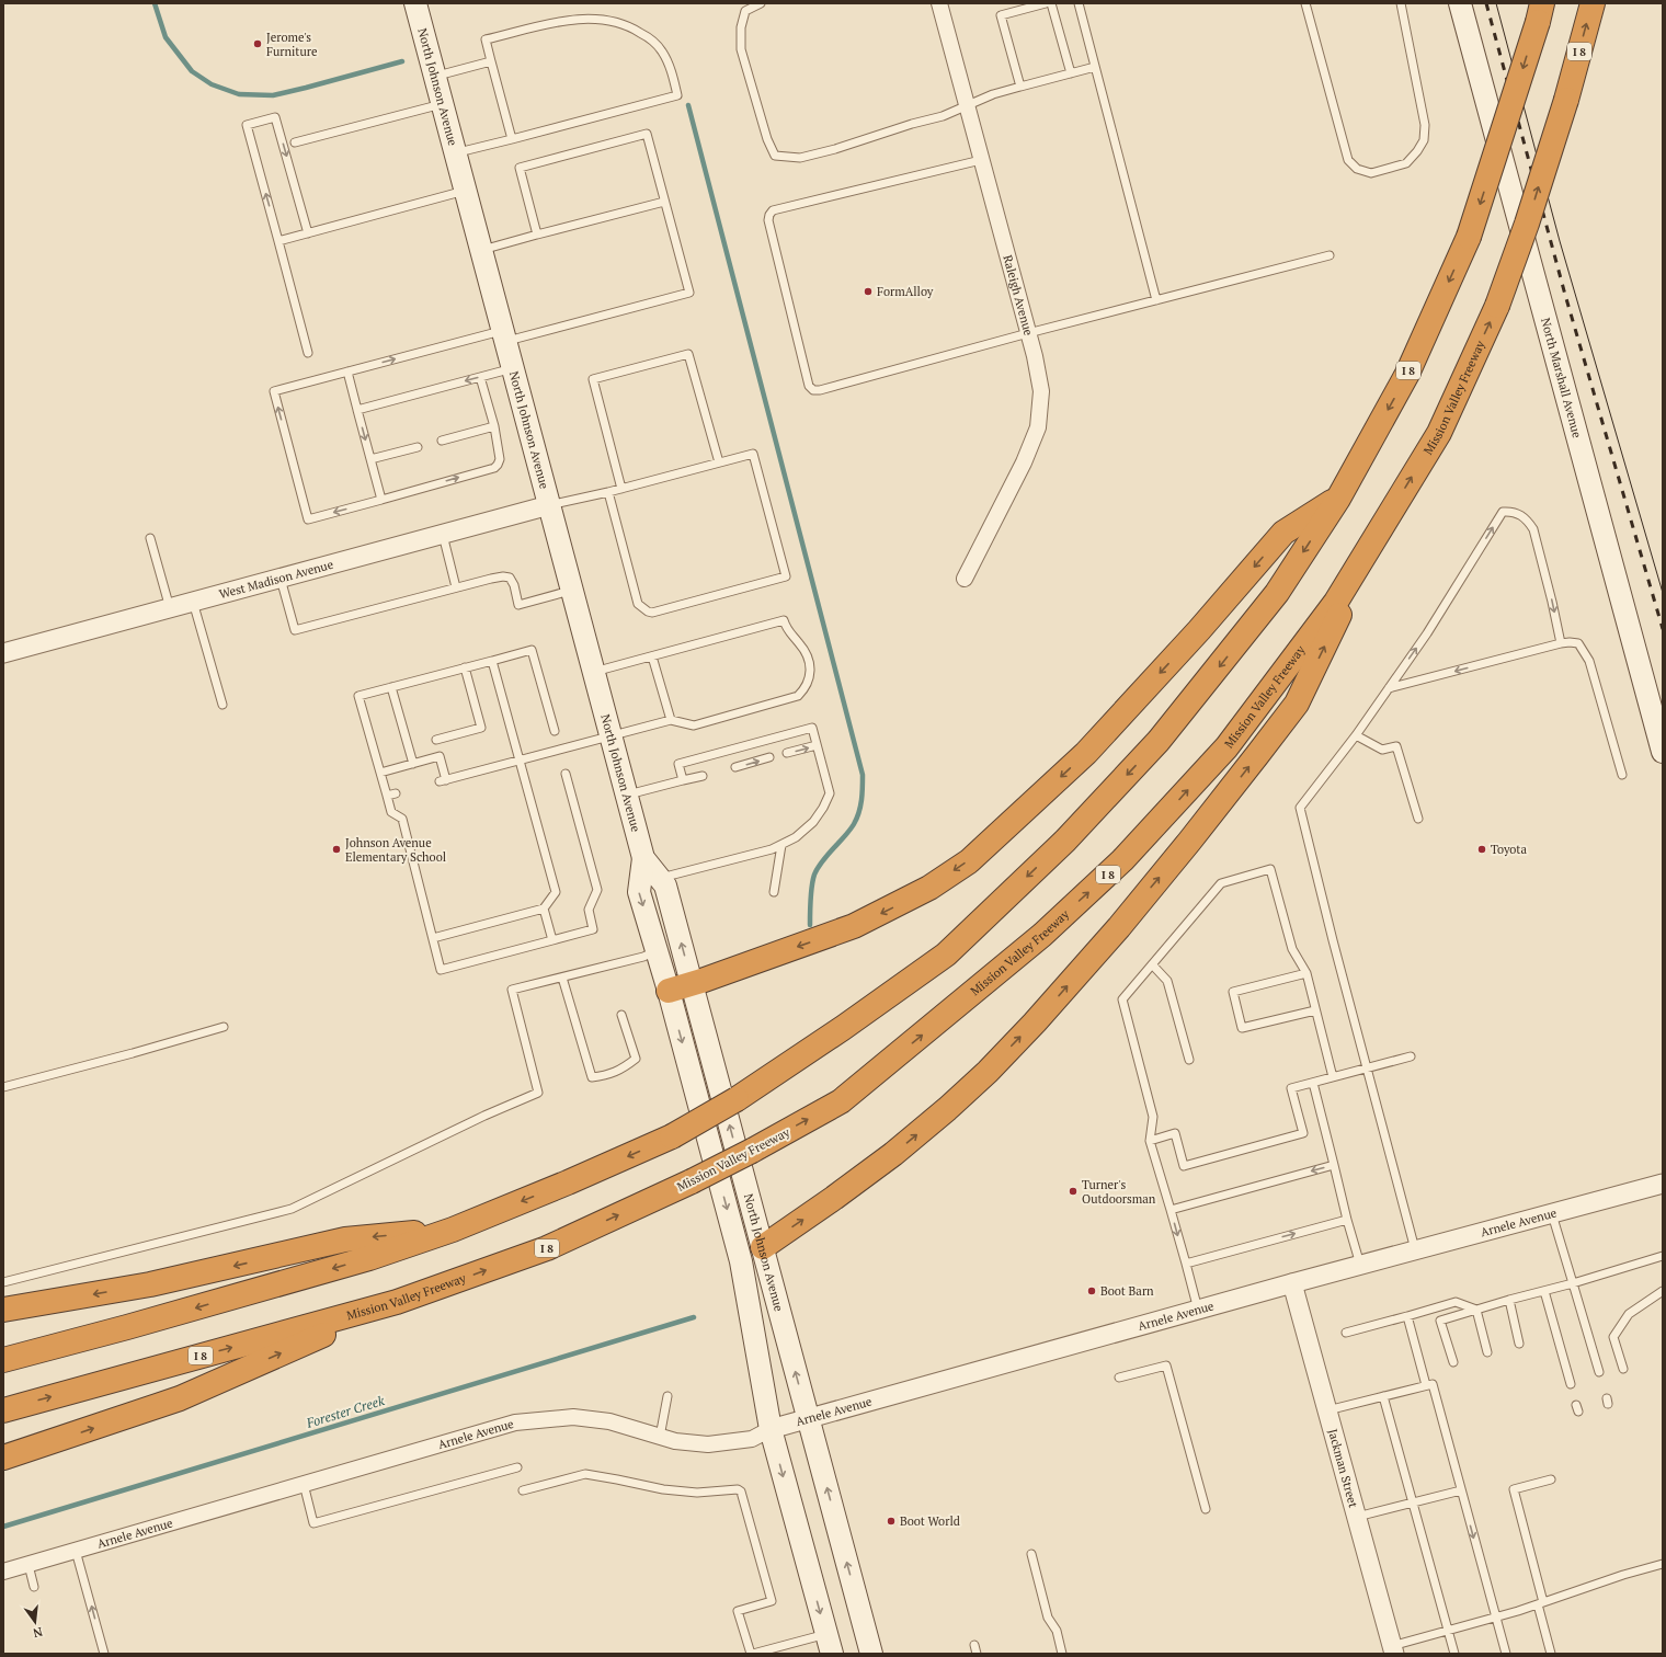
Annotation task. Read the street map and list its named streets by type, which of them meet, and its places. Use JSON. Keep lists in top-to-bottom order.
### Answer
{
  "streets": {
    "highway": ["I 8", "Mission Valley Freeway"],
    "main road": ["North Johnson Avenue", "North Marshall Avenue"],
    "street": [
      "Raleigh Avenue",
      "West Madison Avenue",
      "Arnele Avenue",
      "Jackman Street"
    ]
  },
  "crossings": [
    ["North Johnson Avenue", "West Madison Avenue"],
    ["North Johnson Avenue", "Arnele Avenue"],
    ["Arnele Avenue", "Jackman Street"]
  ],
  "water": ["Forester Creek"],
  "places": [
    "Jerome's Furniture",
    "FormAlloy",
    "Johnson Avenue Elementary School",
    "Toyota",
    "Turner's Outdoorsman",
    "Boot Barn",
    "Boot World"
  ],
  "north": "bottom"
}
